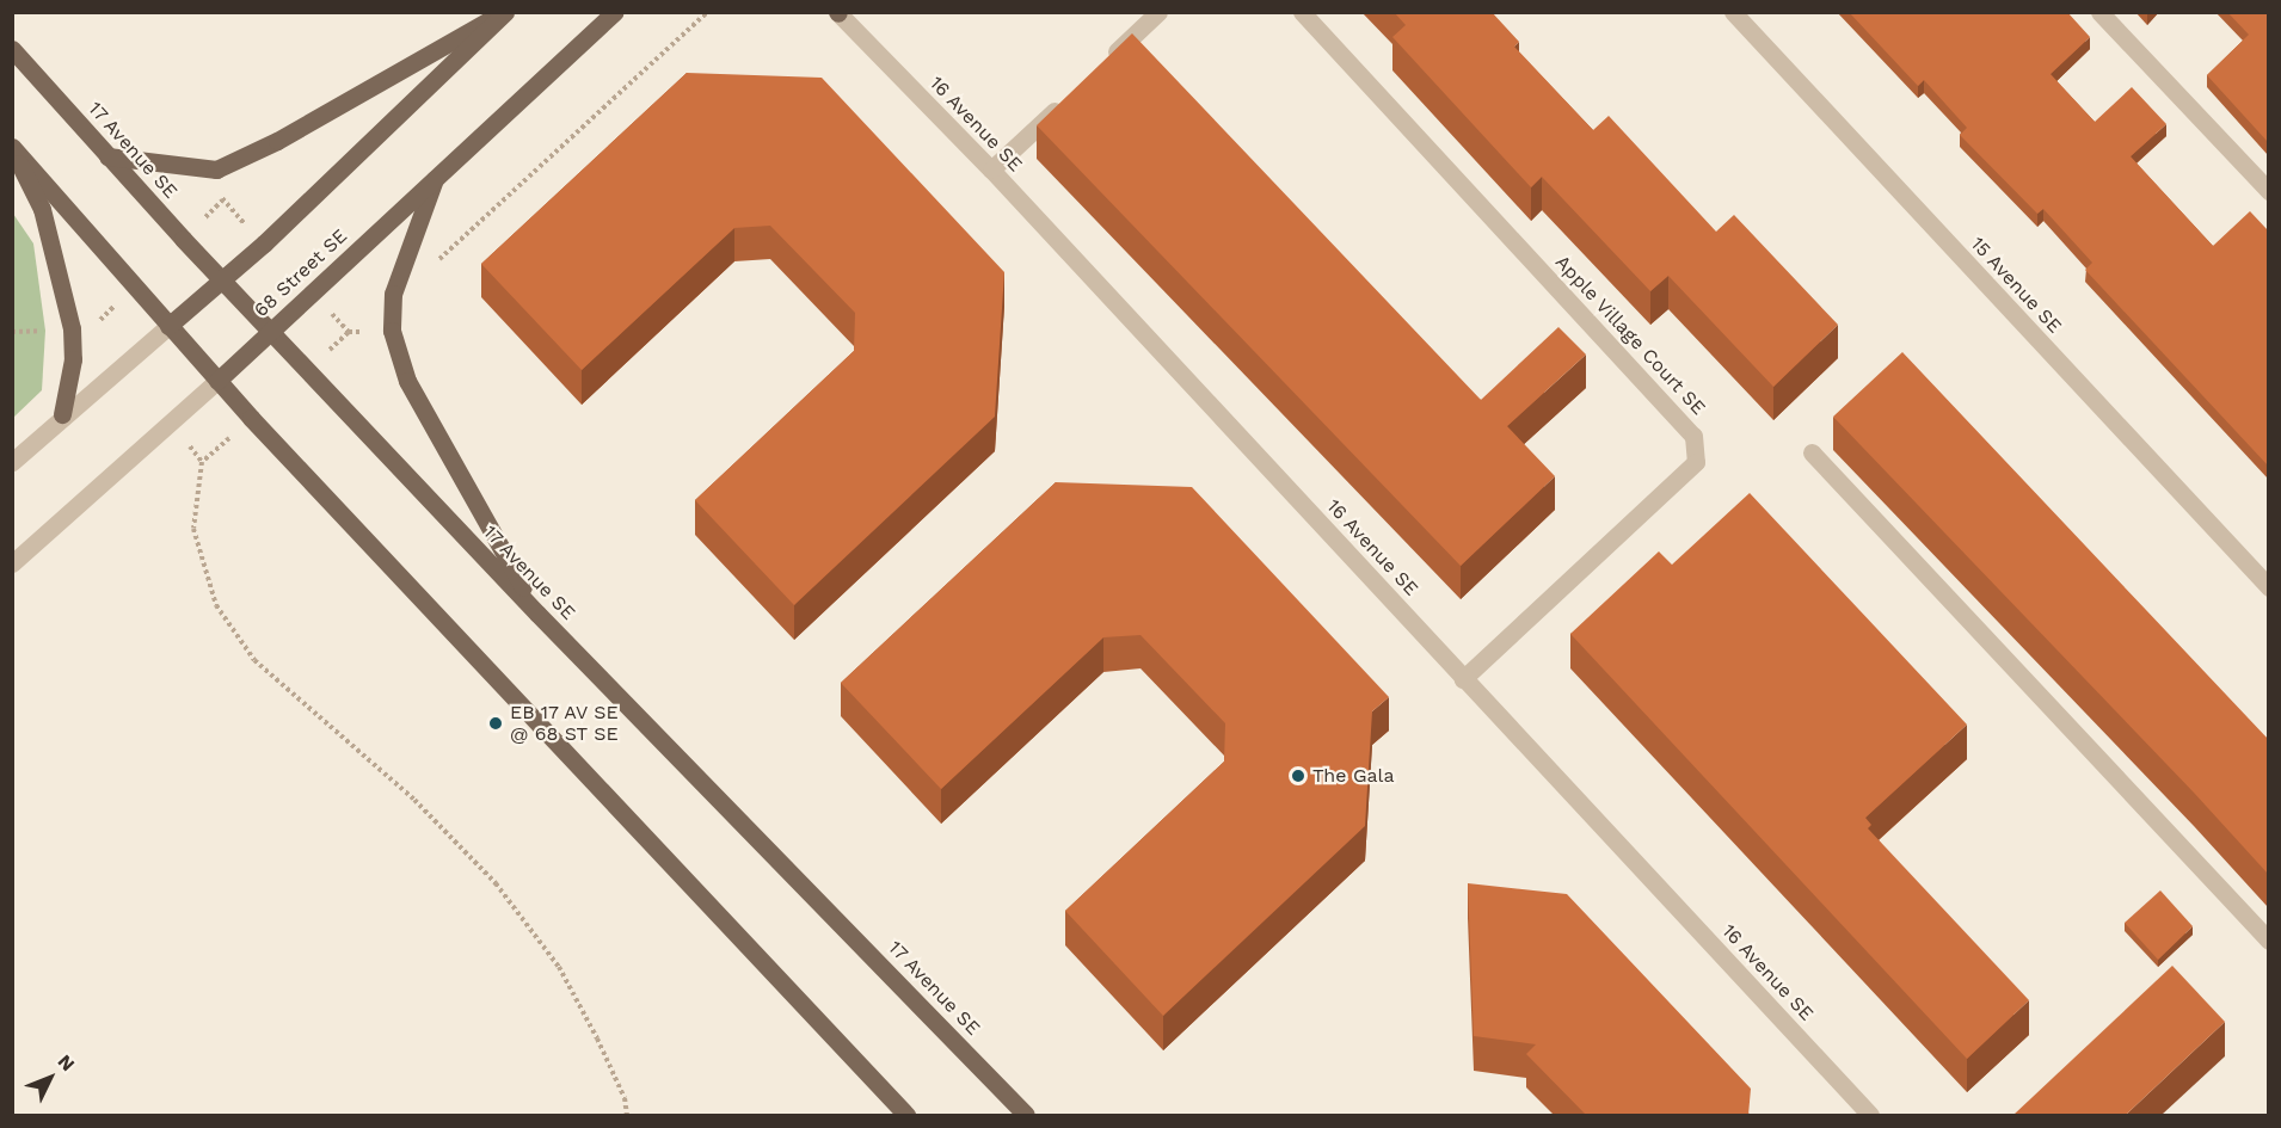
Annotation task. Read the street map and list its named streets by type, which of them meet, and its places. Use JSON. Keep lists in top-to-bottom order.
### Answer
{
  "streets": {
    "main road": ["17 Avenue SE", "68 Street SE"],
    "street": ["16 Avenue SE", "15 Avenue SE", "Apple Village Court SE"]
  },
  "crossings": [
    ["16 Avenue SE", "Apple Village Court SE"],
    ["17 Avenue SE", "68 Street SE"]
  ],
  "places": ["EB 17 AV SE @ 68 ST SE", "The Gala"],
  "north": "top right"
}
